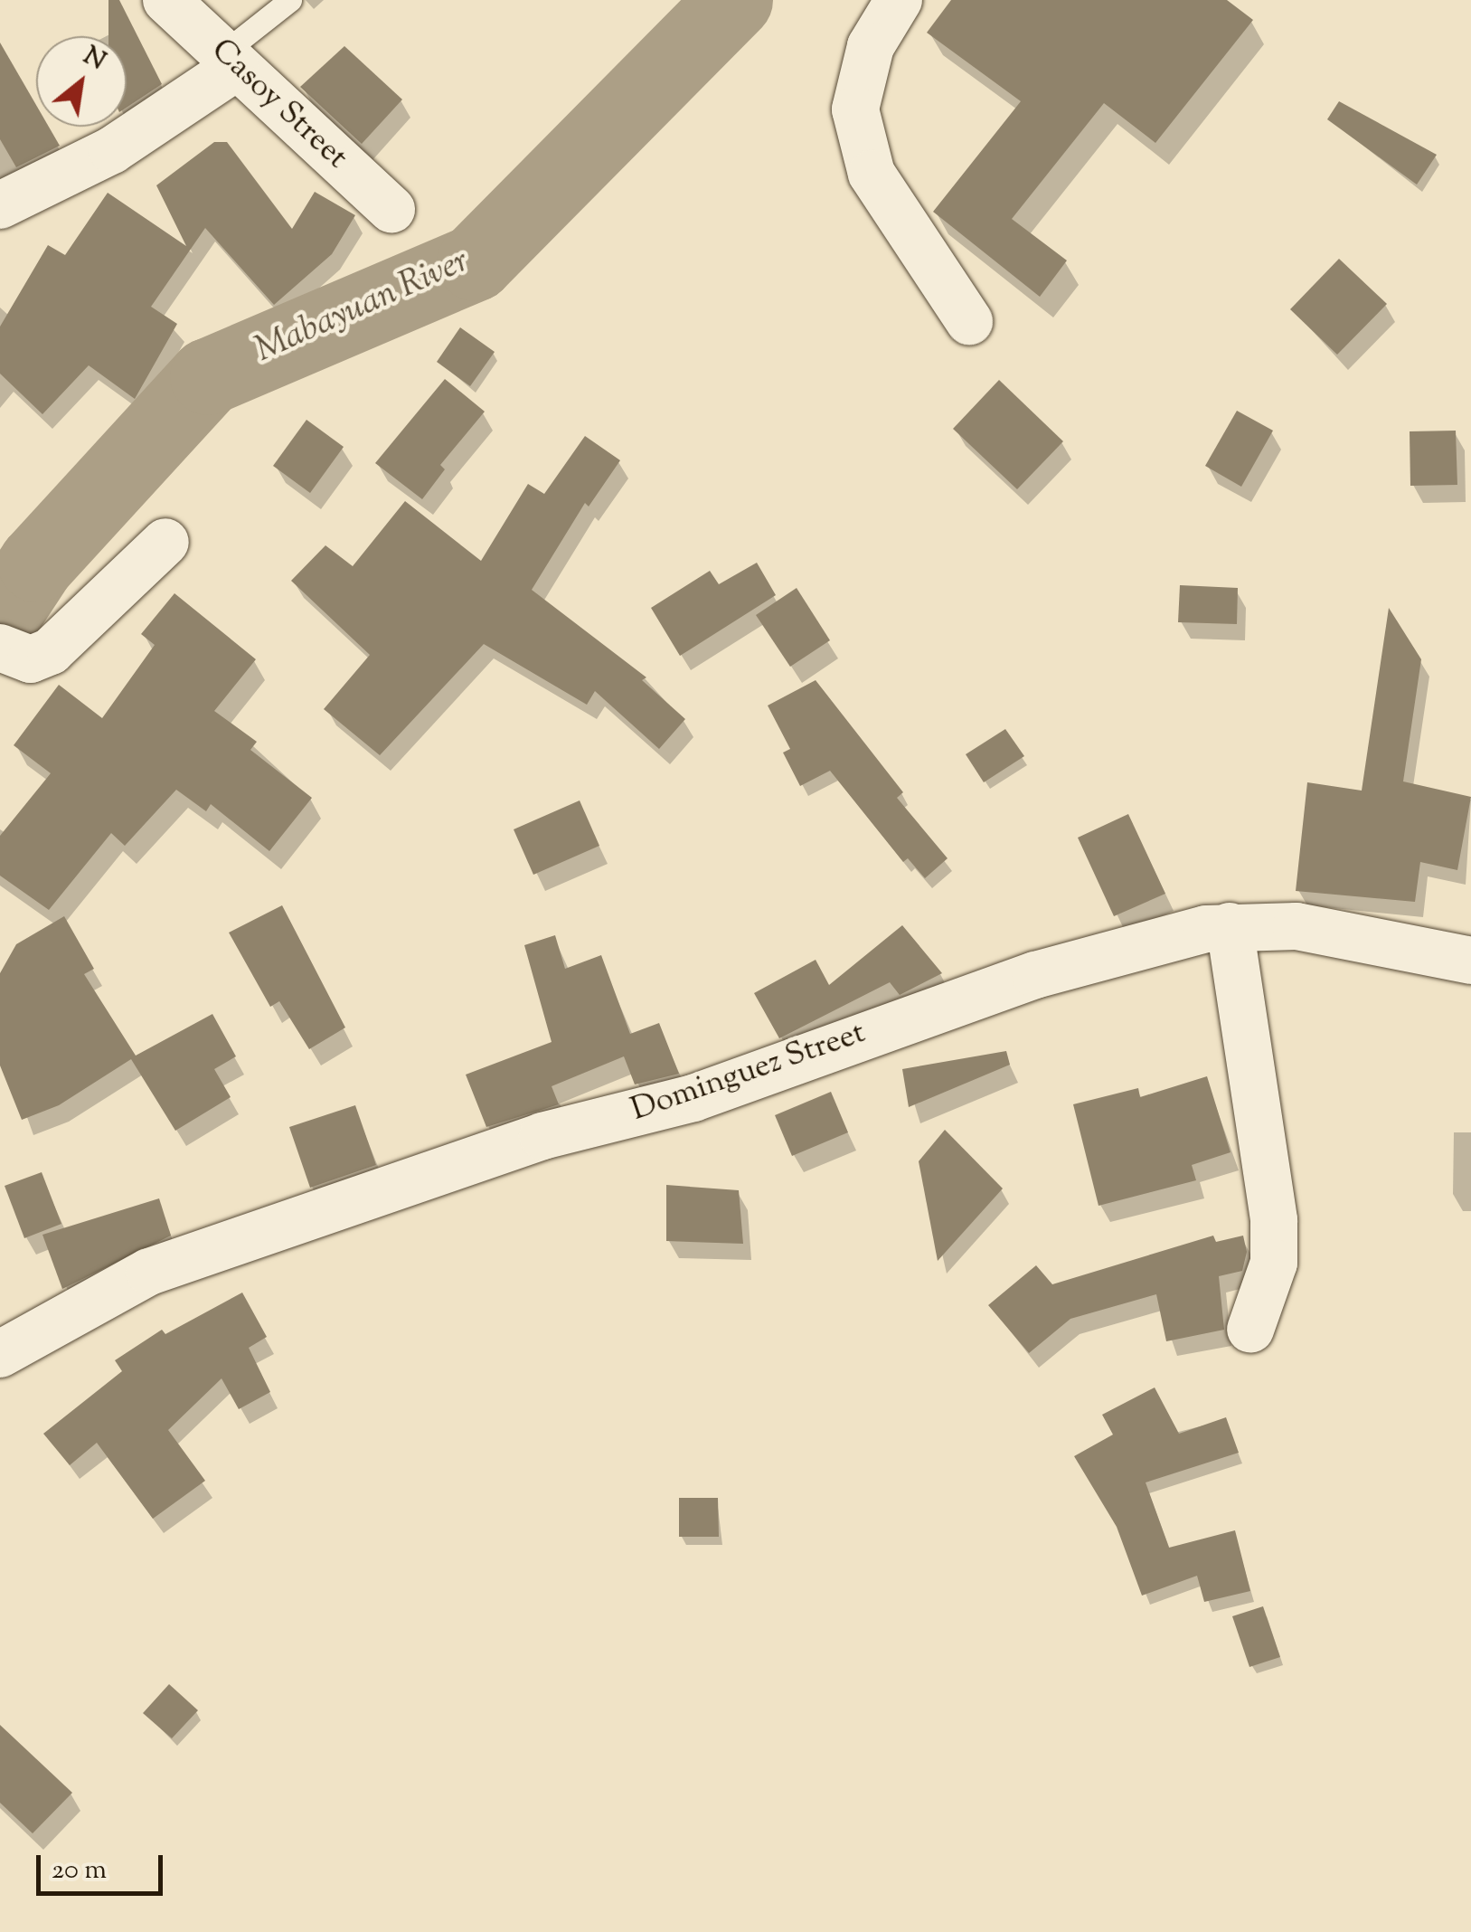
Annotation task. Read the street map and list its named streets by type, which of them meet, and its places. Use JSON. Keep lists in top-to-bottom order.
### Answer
{
  "streets": {
    "street": ["Casoy Street", "Dominguez Street"]
  },
  "water": ["Mabayuan River"],
  "scale_bar": "20 m",
  "north": "top right"
}
